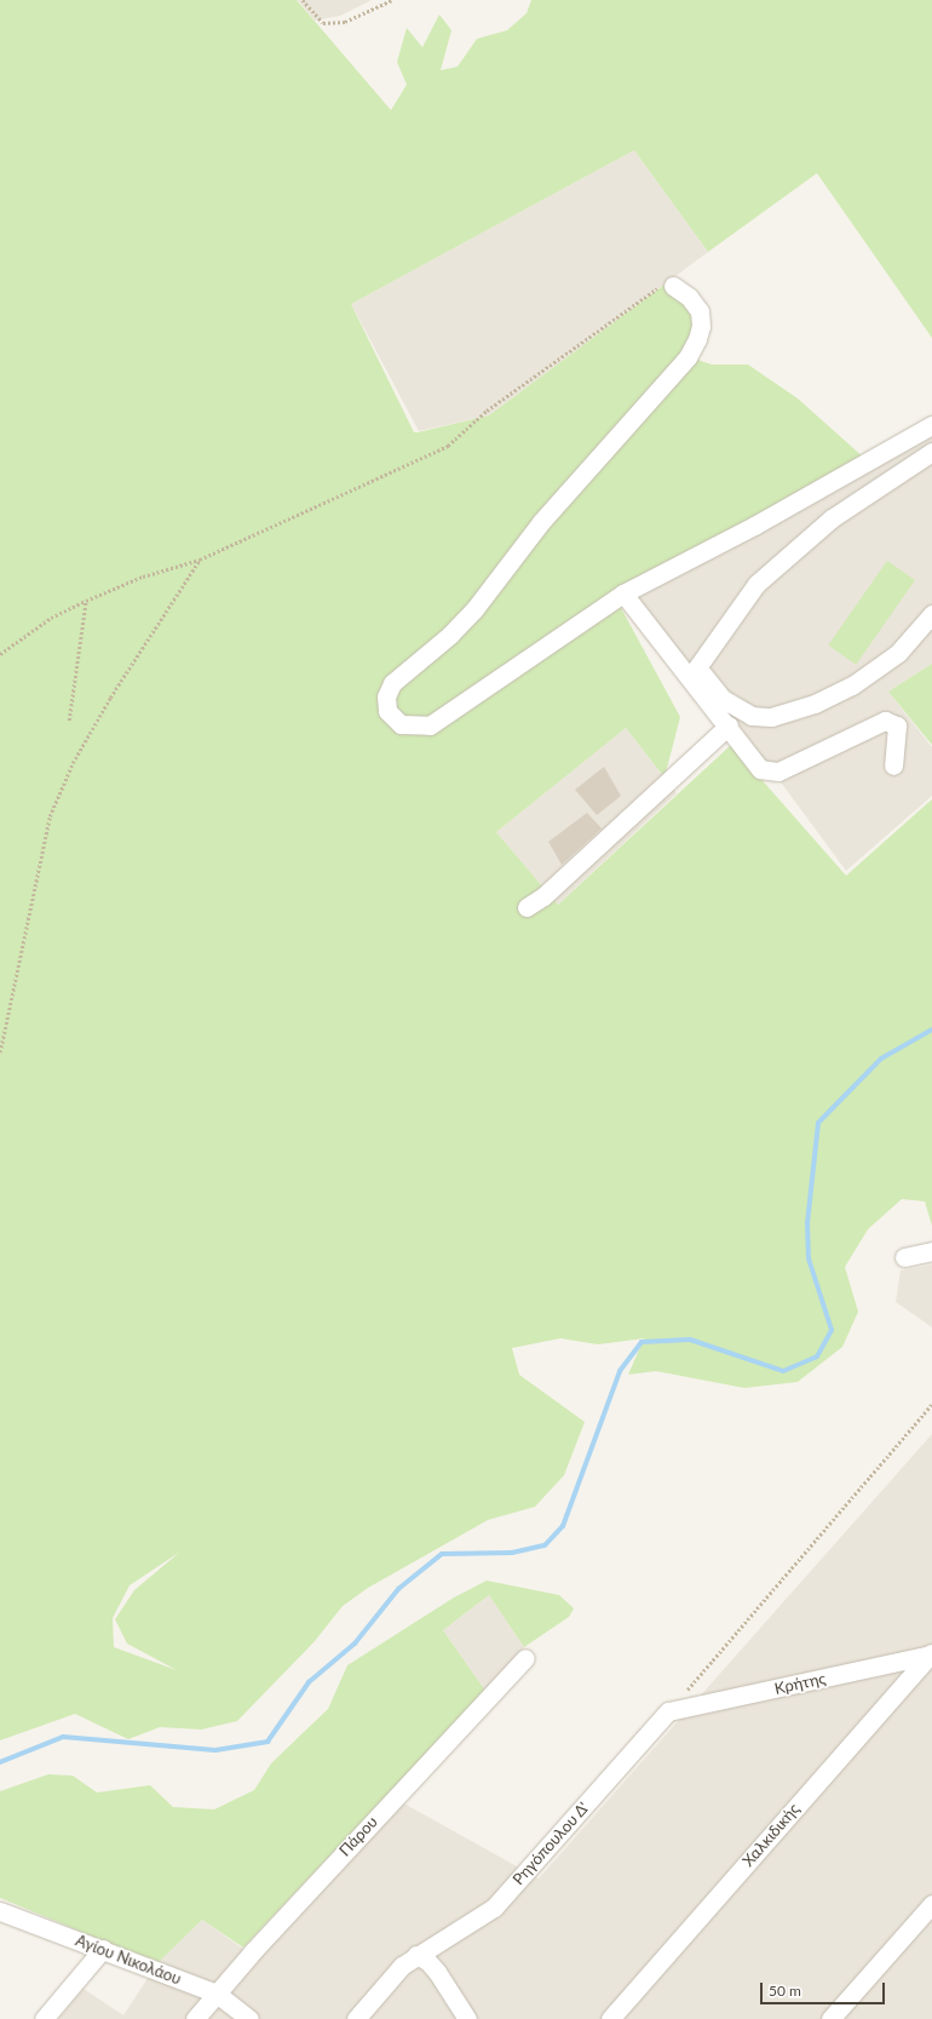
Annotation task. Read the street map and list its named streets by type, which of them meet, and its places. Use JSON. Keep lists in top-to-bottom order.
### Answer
{
  "streets": {
    "street": [
      "Κρήτης",
      "Χαλκιδικής",
      "Πάρου",
      "Ρηγόπουλου Δ'",
      "Αγίου Νικολάου"
    ]
  },
  "crossings": [
    ["Κρήτης", "Χαλκιδικής"],
    ["Κρήτης", "Ρηγόπουλου Δ'"],
    ["Πάρου", "Αγίου Νικολάου"]
  ],
  "scale_bar": "50 m"
}
